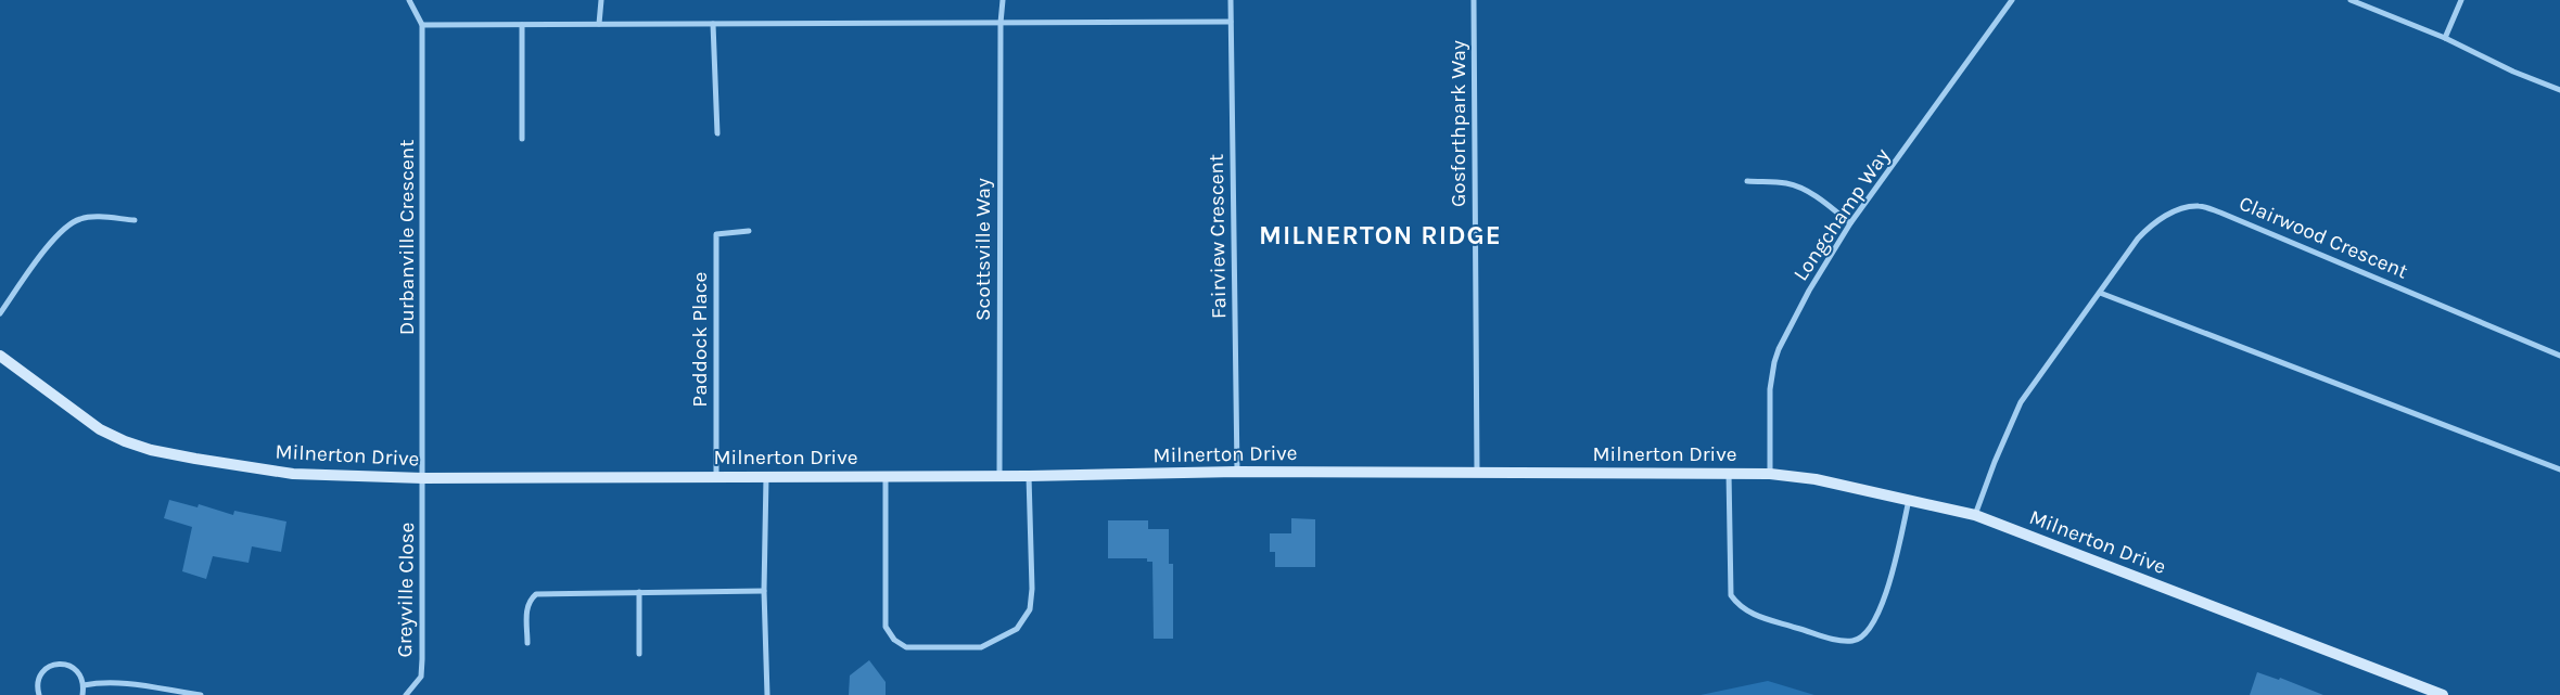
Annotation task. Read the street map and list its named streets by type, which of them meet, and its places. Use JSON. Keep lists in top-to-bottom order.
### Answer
{
  "streets": {
    "street": [
      "Gosforthpark Way",
      "Longchamp Way",
      "Fairview Crescent",
      "Durbanville Crescent",
      "Clairwood Crescent",
      "Scottsville Way",
      "Paddock Place",
      "Milnerton Drive",
      "Greyville Close"
    ]
  },
  "crossings": [
    ["Gosforthpark Way", "Milnerton Drive"],
    ["Longchamp Way", "Milnerton Drive"],
    ["Fairview Crescent", "Milnerton Drive"],
    ["Durbanville Crescent", "Milnerton Drive"],
    ["Durbanville Crescent", "Greyville Close"],
    ["Clairwood Crescent", "Milnerton Drive"],
    ["Scottsville Way", "Milnerton Drive"],
    ["Paddock Place", "Milnerton Drive"],
    ["Milnerton Drive", "Greyville Close"]
  ],
  "districts": ["MILNERTON RIDGE"]
}
